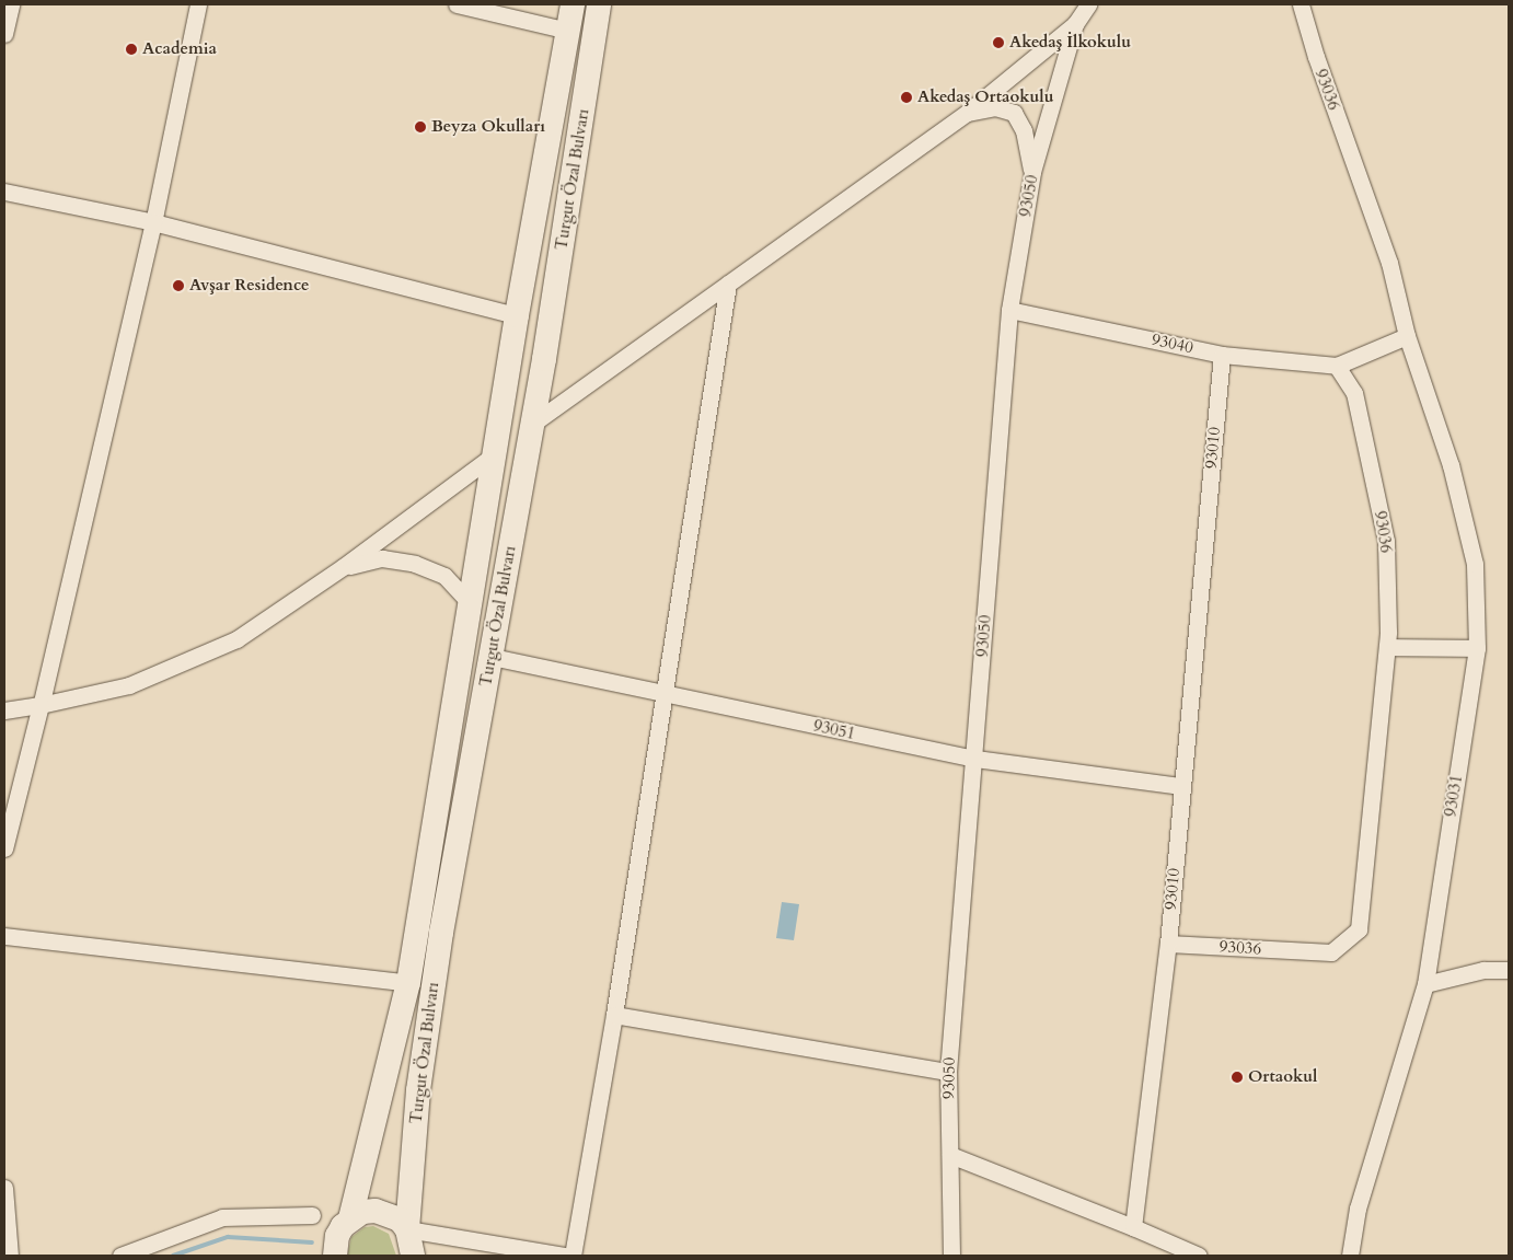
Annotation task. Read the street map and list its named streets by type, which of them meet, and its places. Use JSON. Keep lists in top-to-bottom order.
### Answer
{
  "streets": {
    "main road": ["Turgut Özal Bulvarı"],
    "street": [
      "93036",
      "93050",
      "93040",
      "93010",
      "93051",
      "93031"
    ]
  },
  "crossings": [
    ["93036", "93040"],
    ["93036", "93010"],
    ["93036", "93031"],
    ["Turgut Özal Bulvarı", "93051"],
    ["93050", "93040"],
    ["93050", "93051"],
    ["93040", "93010"],
    ["93010", "93051"]
  ],
  "places": [
    "Akedaş İlkokulu",
    "Academia",
    "Akedaş Ortaokulu",
    "Beyza Okulları",
    "Avşar Residence",
    "Ortaokul"
  ]
}
